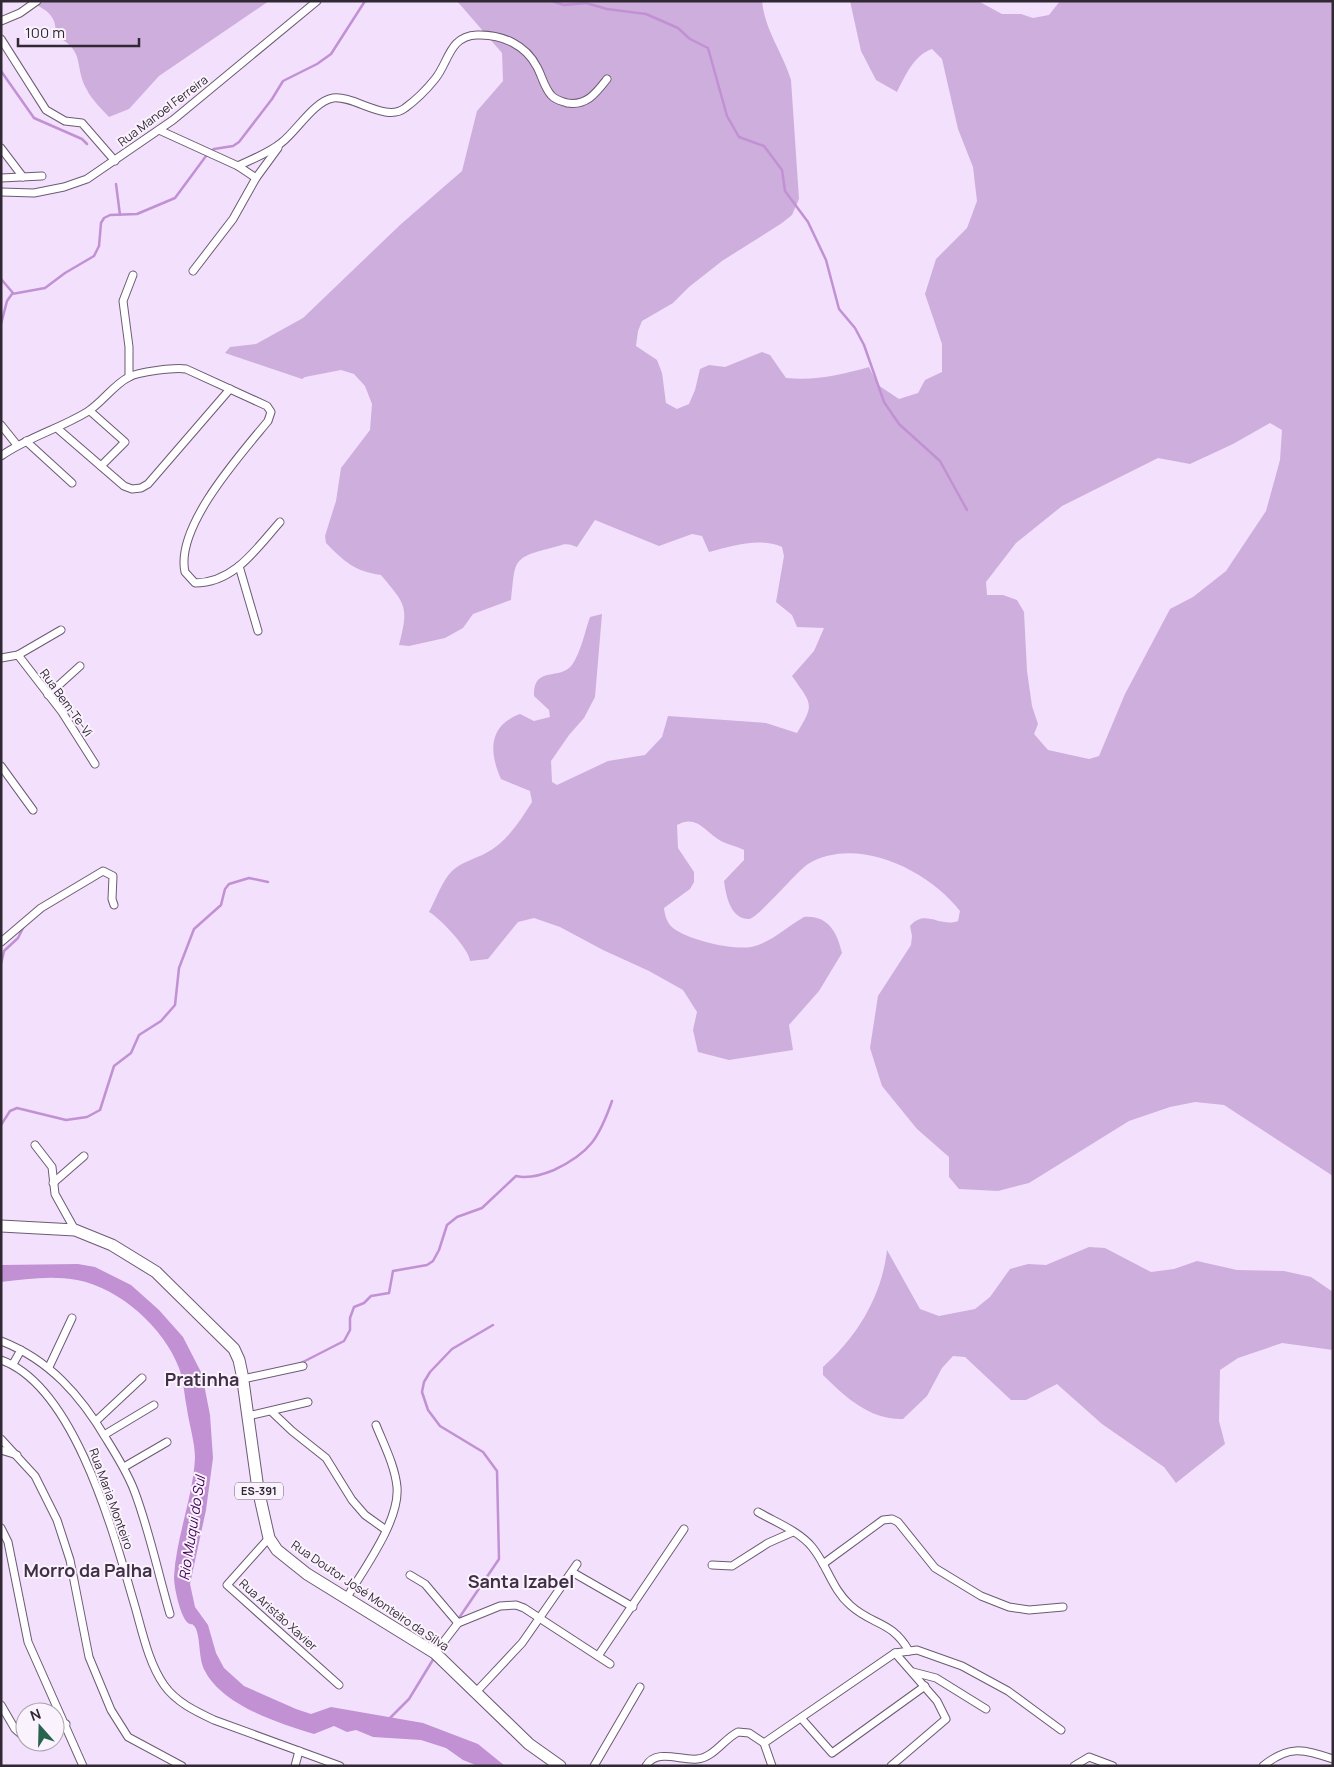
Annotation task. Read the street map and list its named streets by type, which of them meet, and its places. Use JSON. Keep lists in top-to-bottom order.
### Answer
{
  "streets": {
    "main road": ["ES-391", "Rua Doutor José Monteiro da Silva"],
    "street": [
      "Rua Manoel Ferreira",
      "Rua Bem-Te-Vi",
      "Rua Maria Monteiro",
      "Rua Aristão Xavier"
    ]
  },
  "crossings": [
    ["Rua Doutor José Monteiro da Silva", "Rua Aristão Xavier"]
  ],
  "districts": ["Pratinha", "Morro da Palha", "Santa Izabel"],
  "water": ["Rio Muqui do Sul"],
  "scale_bar": "100 m",
  "north": "top"
}
